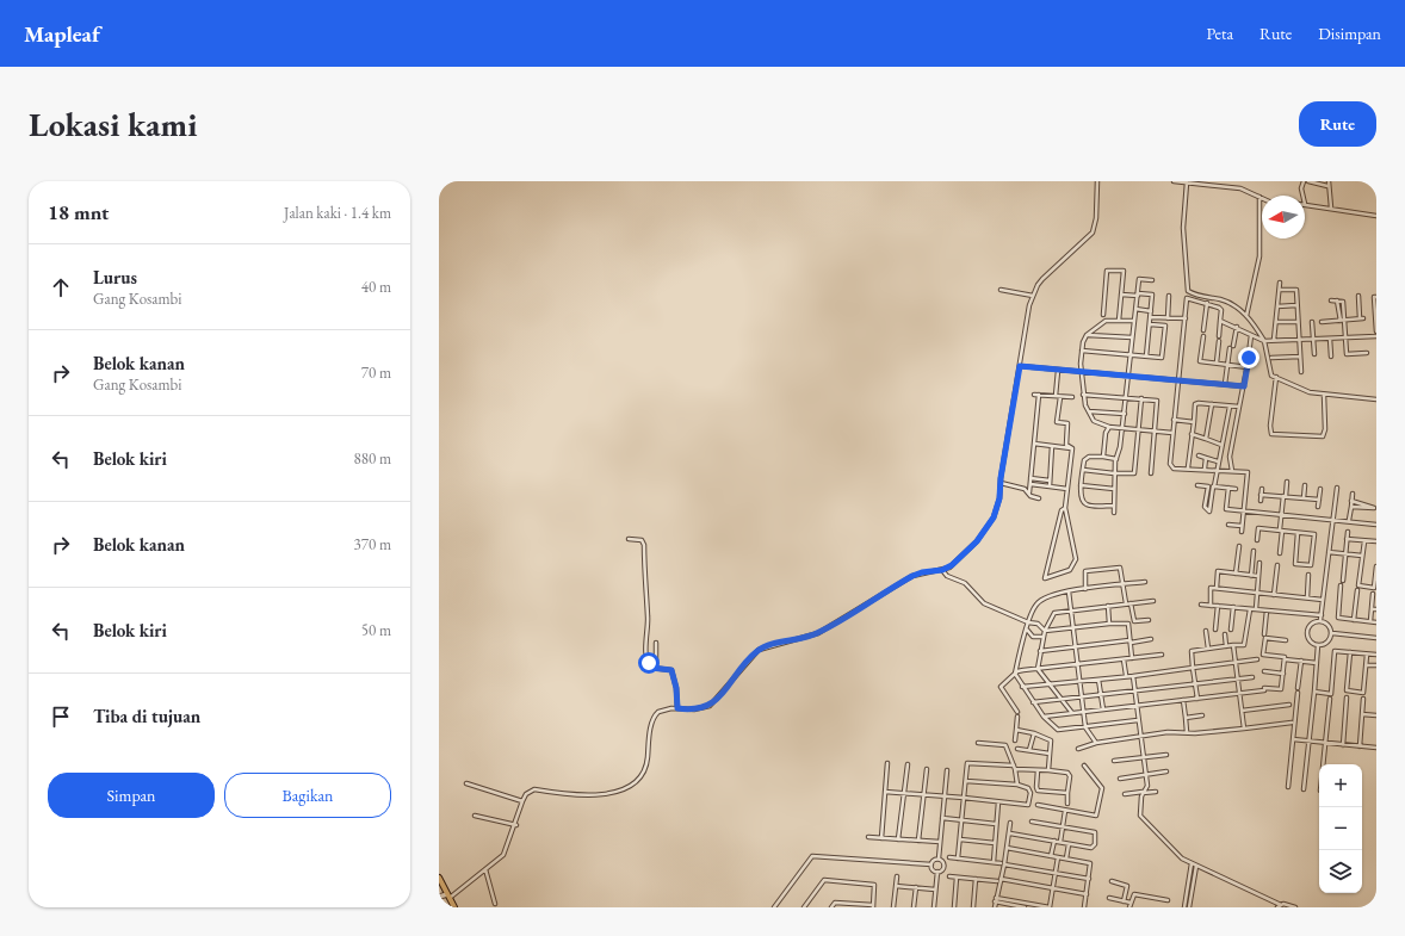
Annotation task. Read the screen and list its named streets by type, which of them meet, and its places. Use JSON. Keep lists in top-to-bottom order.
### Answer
{
  "north": "left",
  "page": {
    "header": "Mapleaf",
    "nav": ["Peta", "Rute", "Disimpan"],
    "buttons": [
      "Rute",
      ["Simpan", "Bagikan"]
    ],
    "title": "Lokasi kami",
    "heading": ["18 mnt", "Jalan kaki · 1.4 km"],
    "list": [
      ["Lurus", "Gang Kosambi", "40 m"],
      ["Belok kanan", "Gang Kosambi", "70 m"],
      ["Belok kiri", "880 m"],
      ["Belok kanan", "370 m"],
      ["Belok kiri", "50 m"],
      "Tiba di tujuan"
    ],
    "map_buttons": ["+", "−"]
  }
}
